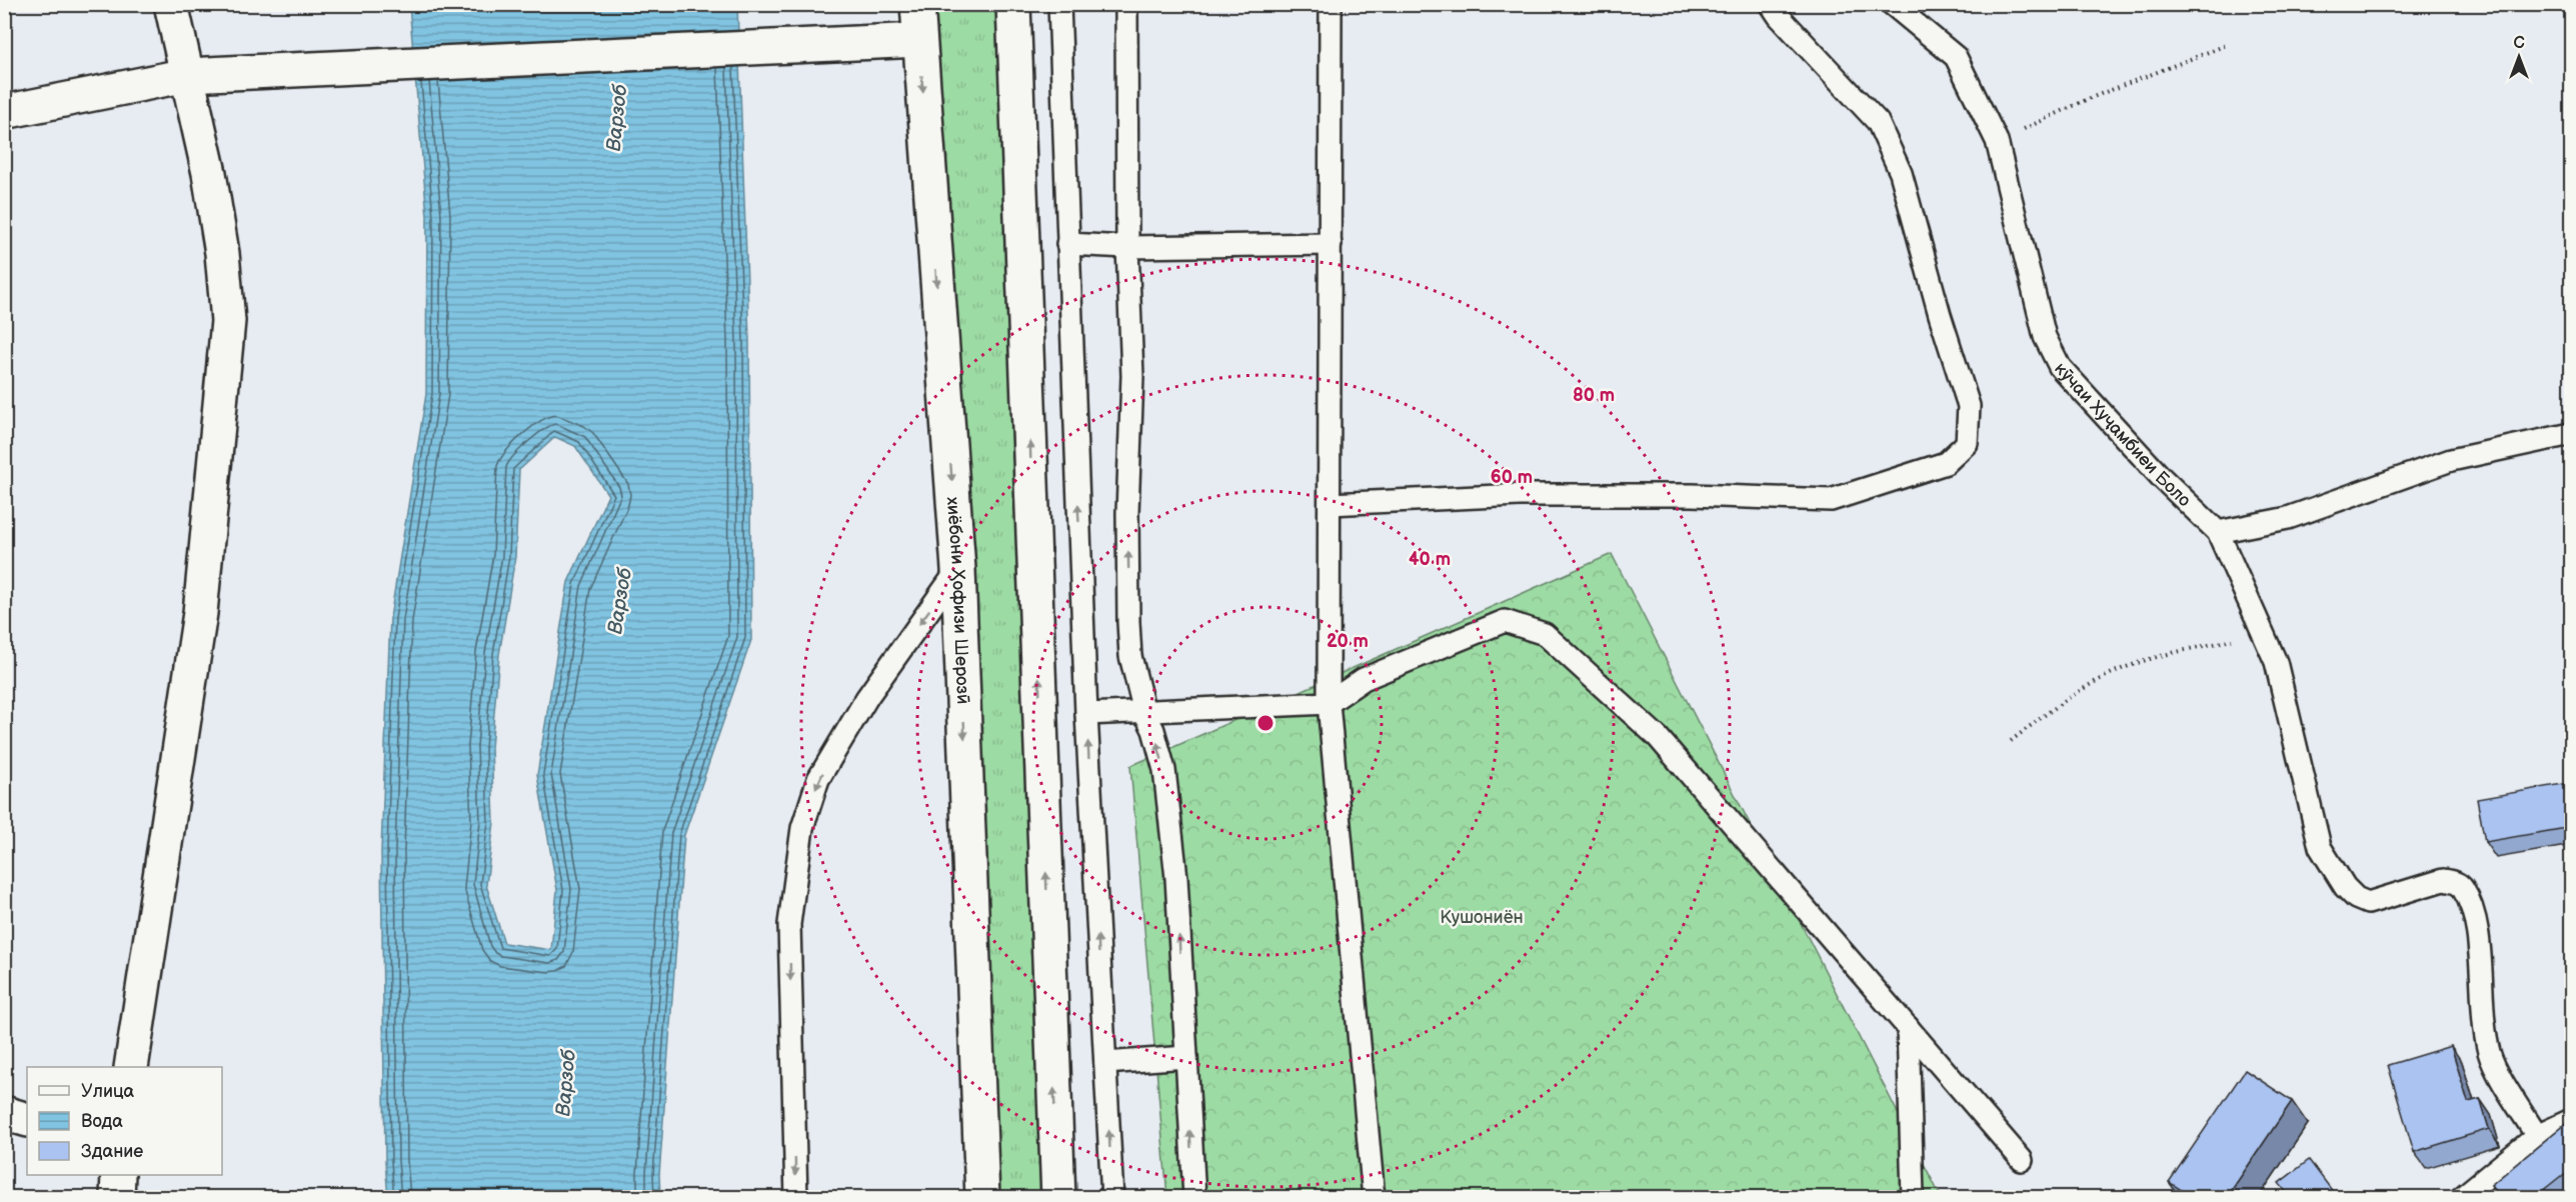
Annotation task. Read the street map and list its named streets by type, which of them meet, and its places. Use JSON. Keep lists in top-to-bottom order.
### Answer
{
  "streets": {
    "main road": ["хиёбони Ҳофизи Шерозӣ"],
    "lane": ["кӯчаи Хуҷамбиеи Боло"]
  },
  "water": ["Варзоб"],
  "parks": ["Кушониён"],
  "legend": ["Улица", "Вода", "Здание"],
  "north": "top",
  "rings": [
    "80 m",
    "60 m",
    "40 m",
    "20 m"
  ]
}
